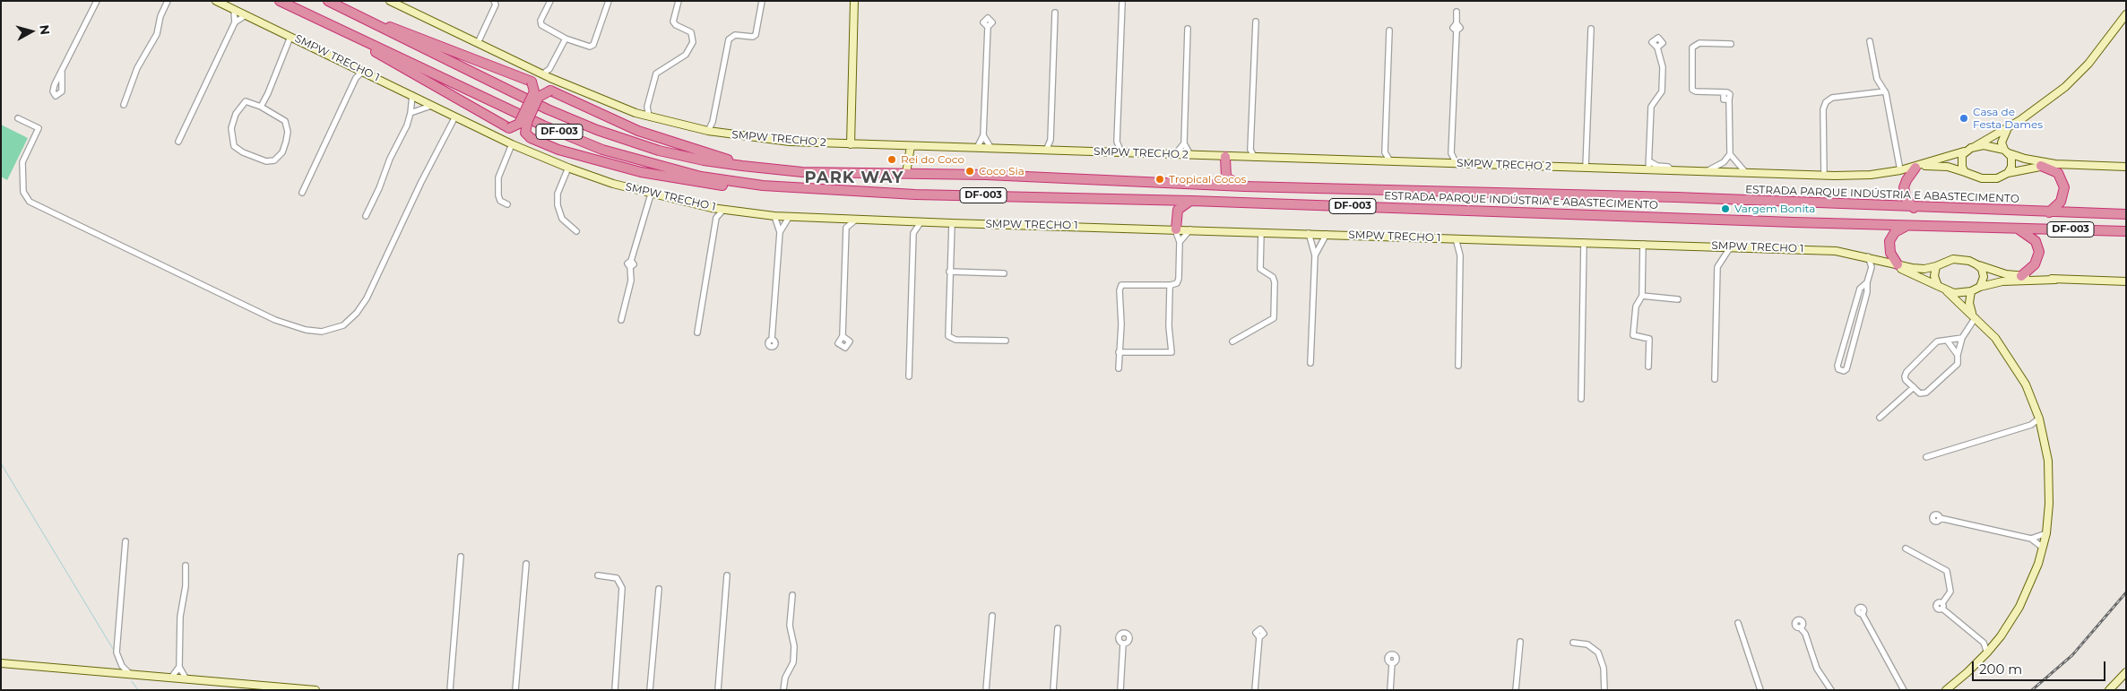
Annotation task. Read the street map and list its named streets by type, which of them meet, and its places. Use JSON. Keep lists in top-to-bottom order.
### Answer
{
  "streets": {
    "highway": ["DF-003", "ESTRADA PARQUE INDÚSTRIA E ABASTECIMENTO"],
    "street": ["SMPW TRECHO 1", "SMPW TRECHO 2"]
  },
  "districts": ["PARK WAY"],
  "places": [
    "Casa de Festa Dames",
    "Rei do Coco",
    "Coco Sia",
    "Tropical Cocos",
    "Vargem Bonita"
  ],
  "scale_bar": "200 m",
  "north": "right"
}
